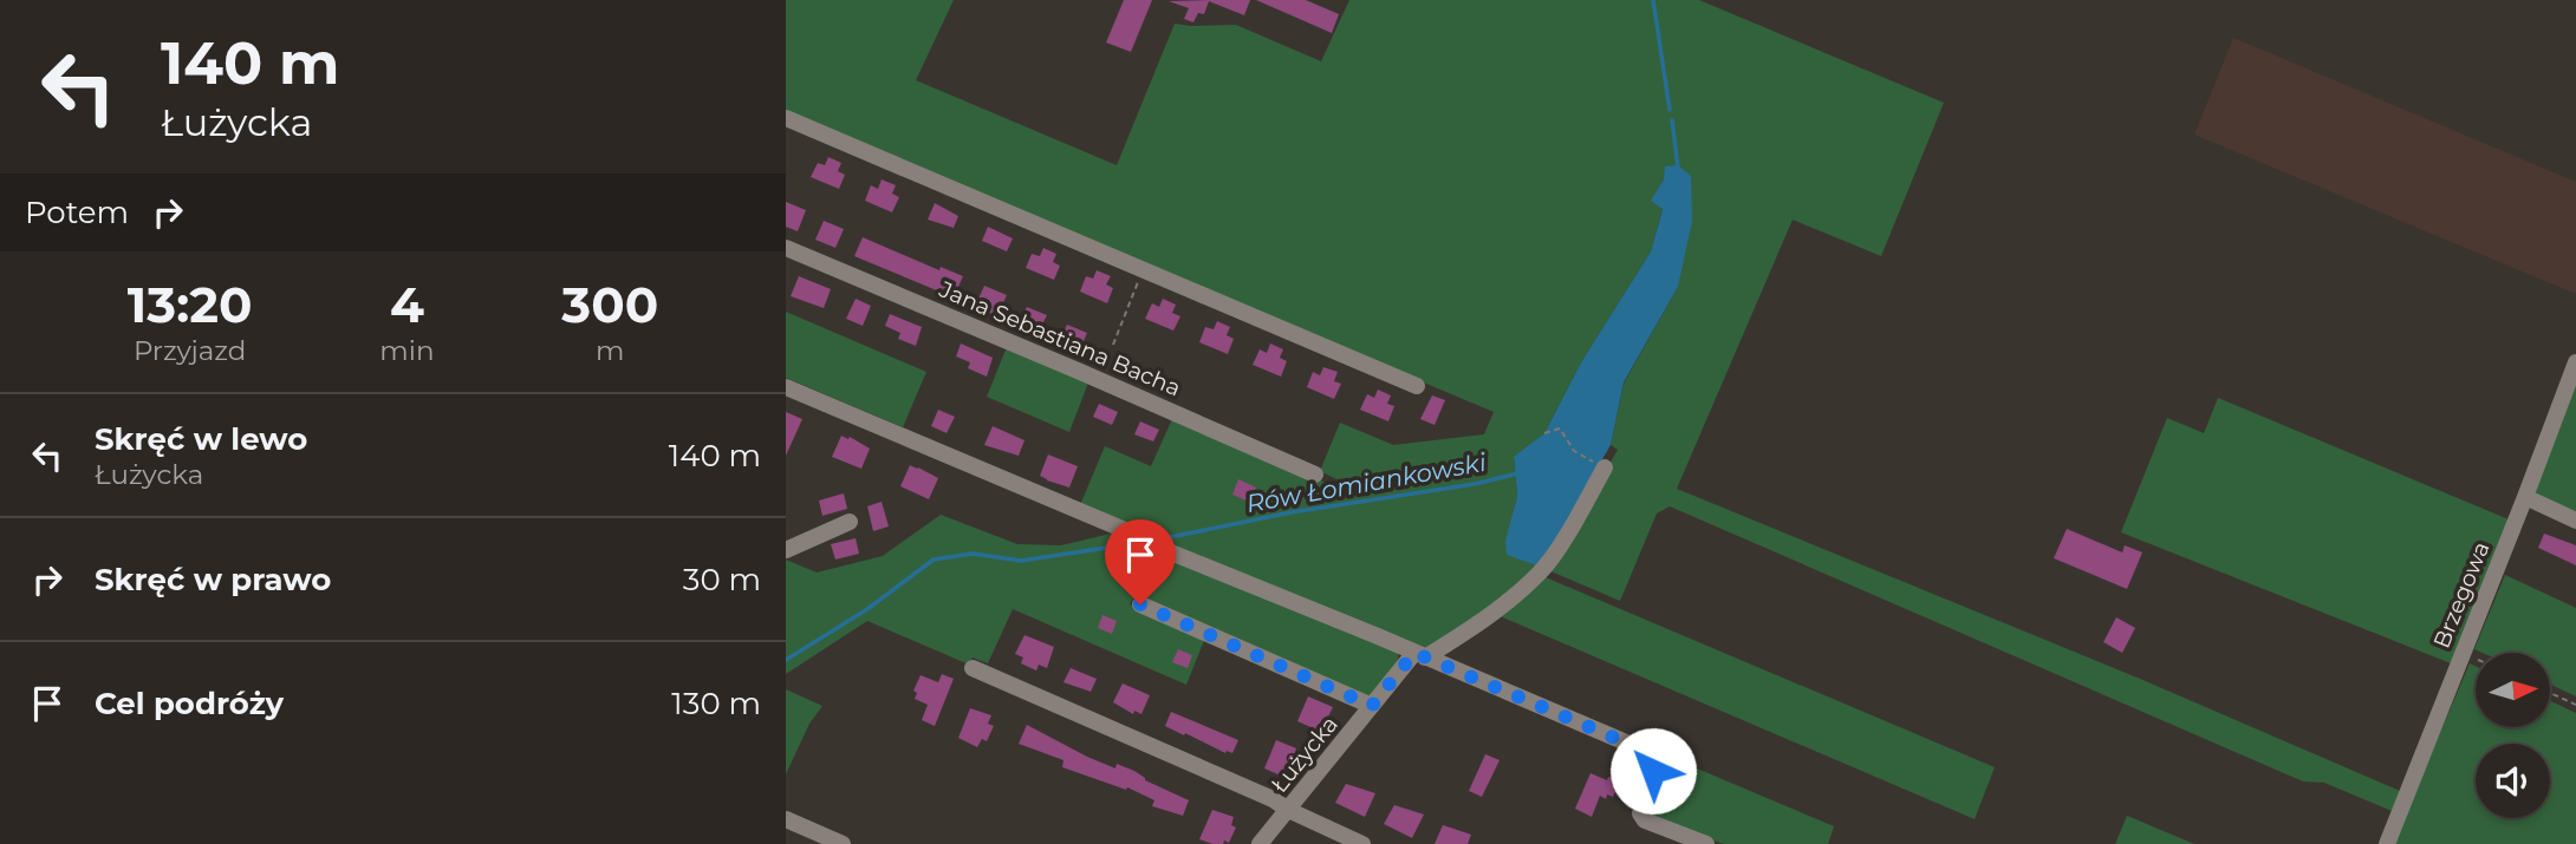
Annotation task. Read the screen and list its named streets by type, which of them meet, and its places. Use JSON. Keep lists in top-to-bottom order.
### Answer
{
  "streets": {
    "street": ["Jana Sebastiana Bacha", "Brzegowa", "Łużycka"]
  },
  "water": ["Rów Łomiankowski"],
  "north": "right",
  "page": {
    "turn": ["140 m", "Łużycka"],
    "then": "Potem",
    "eta": [
      "13:20",
      "Przyjazd",
      "4",
      "min",
      "300",
      "m"
    ],
    "list": [
      {
        "name": "Skręć w lewo",
        "note": "Łużycka",
        "value": "140 m"
      },
      {
        "name": "Skręć w prawo",
        "value": "30 m"
      },
      {
        "name": "Cel podróży",
        "value": "130 m"
      }
    ]
  }
}
